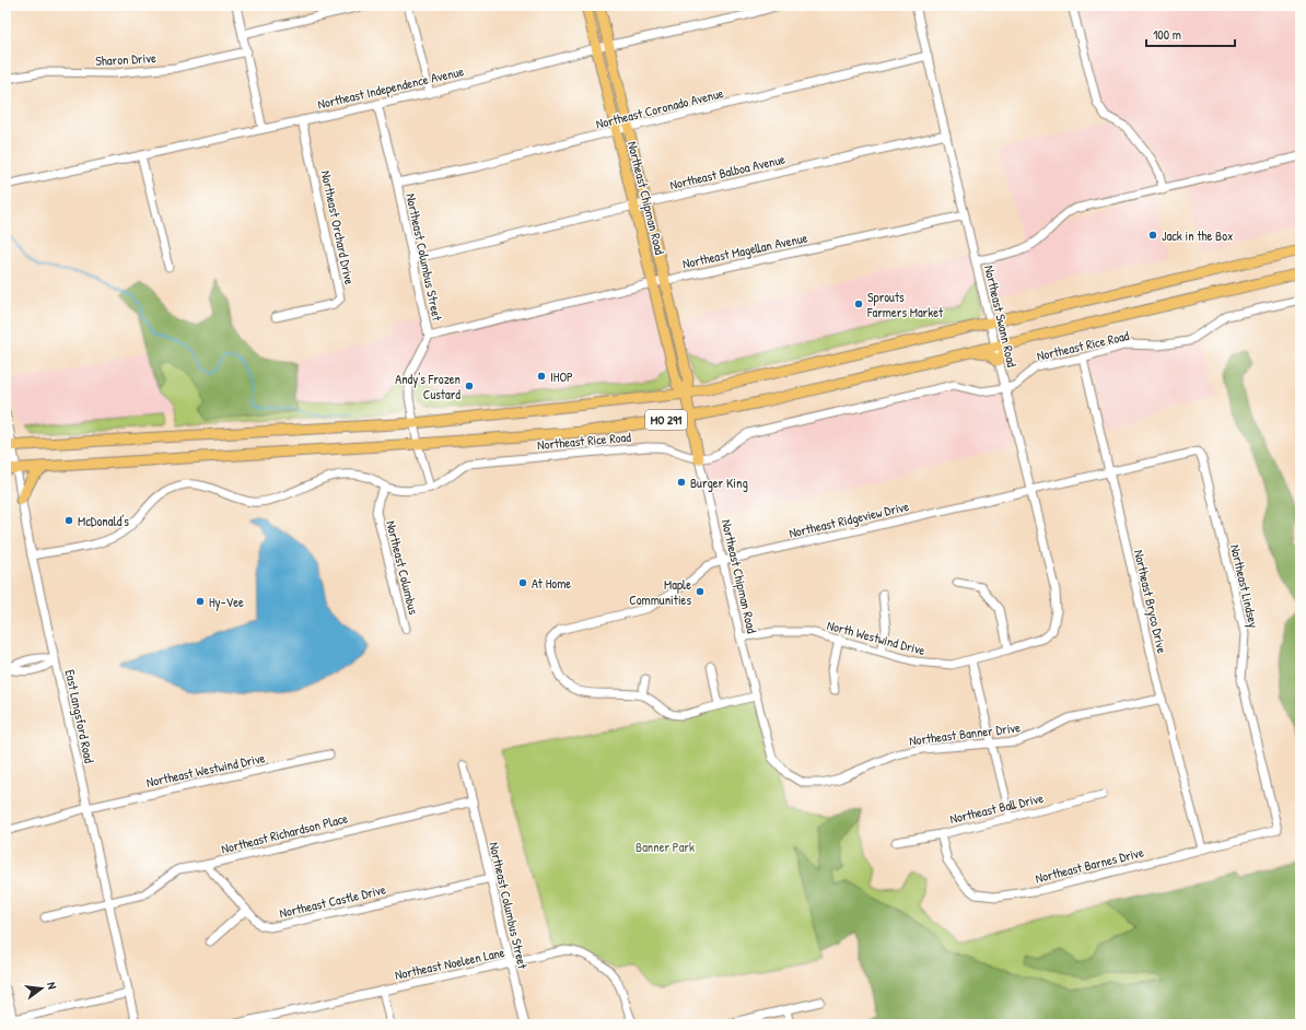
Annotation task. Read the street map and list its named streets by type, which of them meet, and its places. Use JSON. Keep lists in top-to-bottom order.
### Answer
{
  "streets": {
    "main road": ["Northeast Chipman Road", "MO 291"],
    "street": [
      "Sharon Drive",
      "Northeast Independence Avenue",
      "Northeast Coronado Avenue",
      "Northeast Balboa Avenue",
      "Northeast Orchard Drive",
      "Northeast Magellan Avenue",
      "Northeast Columbus Street",
      "Northeast Swann Road",
      "Northeast Rice Road",
      "Northeast Ridgeview Drive",
      "Northeast Columbus",
      "Northeast Lindsey",
      "Northeast Bryco Drive",
      "North Westwind Drive",
      "East Langsford Road",
      "Northeast Banner Drive",
      "Northeast Westwind Drive",
      "Northeast Ball Drive",
      "Northeast Richardson Place",
      "Northeast Barnes Drive",
      "Northeast Castle Drive",
      "Northeast Noeleen Lane"
    ]
  },
  "crossings": [
    ["Northeast Independence Avenue", "Northeast Chipman Road"],
    ["Northeast Independence Avenue", "Northeast Orchard Drive"],
    ["Northeast Independence Avenue", "Northeast Columbus Street"],
    ["Northeast Coronado Avenue", "Northeast Chipman Road"],
    ["Northeast Coronado Avenue", "Northeast Columbus Street"],
    ["Northeast Coronado Avenue", "Northeast Swann Road"],
    ["Northeast Balboa Avenue", "Northeast Chipman Road"],
    ["Northeast Balboa Avenue", "Northeast Columbus Street"],
    ["Northeast Balboa Avenue", "Northeast Swann Road"],
    ["Northeast Chipman Road", "Northeast Magellan Avenue"],
    ["Northeast Chipman Road", "Northeast Rice Road"],
    ["Northeast Chipman Road", "MO 291"],
    ["Northeast Chipman Road", "Northeast Ridgeview Drive"],
    ["Northeast Chipman Road", "North Westwind Drive"],
    ["Northeast Chipman Road", "Northeast Banner Drive"],
    ["Northeast Magellan Avenue", "Northeast Columbus Street"],
    ["Northeast Magellan Avenue", "Northeast Swann Road"],
    ["Northeast Columbus Street", "Northeast Rice Road"],
    ["Northeast Columbus Street", "MO 291"],
    ["Northeast Columbus Street", "Northeast Richardson Place"],
    ["Northeast Columbus Street", "Northeast Castle Drive"],
    ["Northeast Columbus Street", "Northeast Noeleen Lane"],
    ["Northeast Swann Road", "Northeast Rice Road"],
    ["Northeast Swann Road", "MO 291"],
    ["Northeast Swann Road", "Northeast Ridgeview Drive"],
    ["Northeast Swann Road", "North Westwind Drive"],
    ["Northeast Rice Road", "Northeast Columbus"],
    ["Northeast Rice Road", "Northeast Bryco Drive"],
    ["Northeast Rice Road", "East Langsford Road"],
    ["MO 291", "East Langsford Road"],
    ["Northeast Ridgeview Drive", "Northeast Lindsey"],
    ["Northeast Ridgeview Drive", "Northeast Bryco Drive"],
    ["Northeast Lindsey", "Northeast Barnes Drive"],
    ["Northeast Bryco Drive", "Northeast Banner Drive"],
    ["Northeast Bryco Drive", "Northeast Barnes Drive"],
    ["East Langsford Road", "Northeast Westwind Drive"],
    ["East Langsford Road", "Northeast Richardson Place"],
    ["Northeast Ball Drive", "Northeast Barnes Drive"],
    ["Northeast Richardson Place", "Northeast Castle Drive"]
  ],
  "parks": ["Banner Park"],
  "places": [
    "Jack in the Box",
    "Sprouts Farmers Market",
    "IHOP",
    "Andy's Frozen Custard",
    "Burger King",
    "McDonald's",
    "At Home",
    "Maple Communities",
    "Hy-Vee"
  ],
  "scale_bar": "100 m",
  "north": "right"
}
